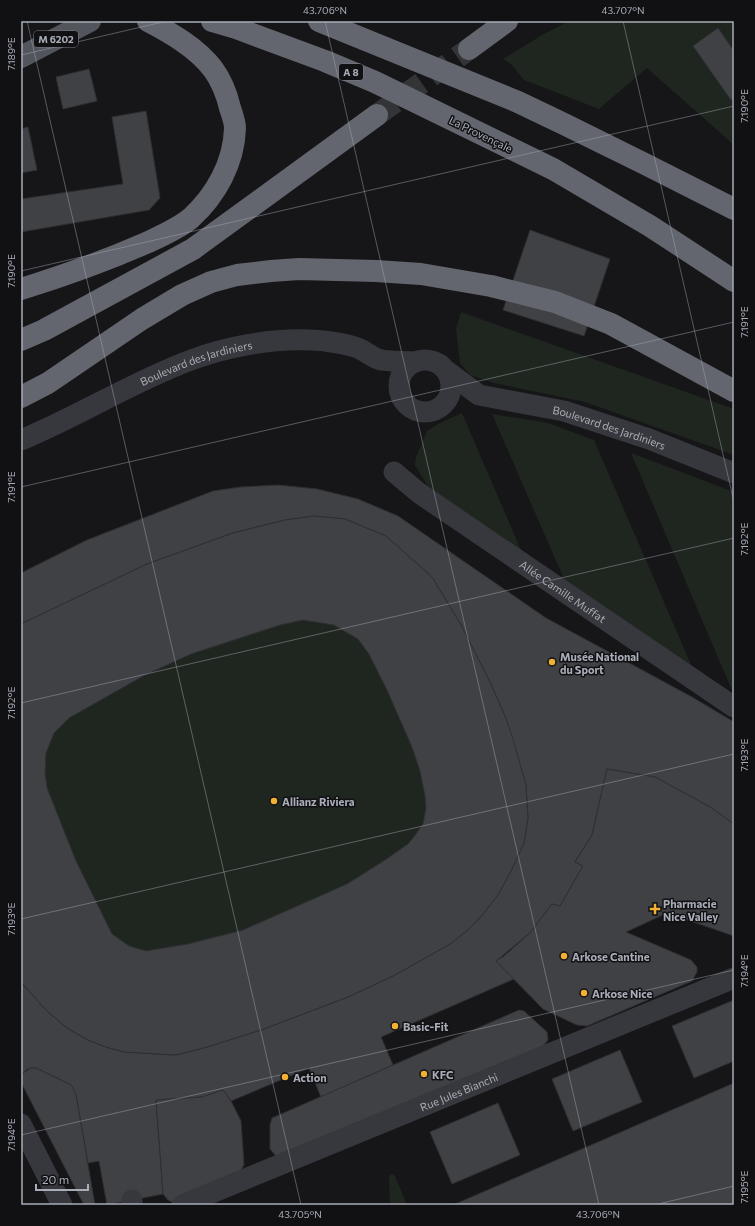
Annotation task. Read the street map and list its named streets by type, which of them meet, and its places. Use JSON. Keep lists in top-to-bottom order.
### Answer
{
  "streets": {
    "highway": ["A 8", "La Provençale"],
    "main road": ["M 6202"],
    "street": ["Boulevard des Jardiniers", "Allée Camille Muffat", "Rue Jules Bianchi"]
  },
  "places": {
    "other": [
      "Musée National du Sport",
      "Allianz Riviera",
      "Arkose Cantine",
      "Arkose Nice",
      "Basic-Fit",
      "KFC",
      "Action"
    ],
    "health": ["Pharmacie Nice Valley"]
  },
  "scale_bar": "20 m",
  "coordinates": [
    "43.706°N",
    "43.707°N",
    "7.189°E",
    "7.190°E",
    "7.191°E",
    "7.192°E",
    "7.193°E",
    "7.194°E",
    "7.195°E",
    "43.705°N"
  ]
}
